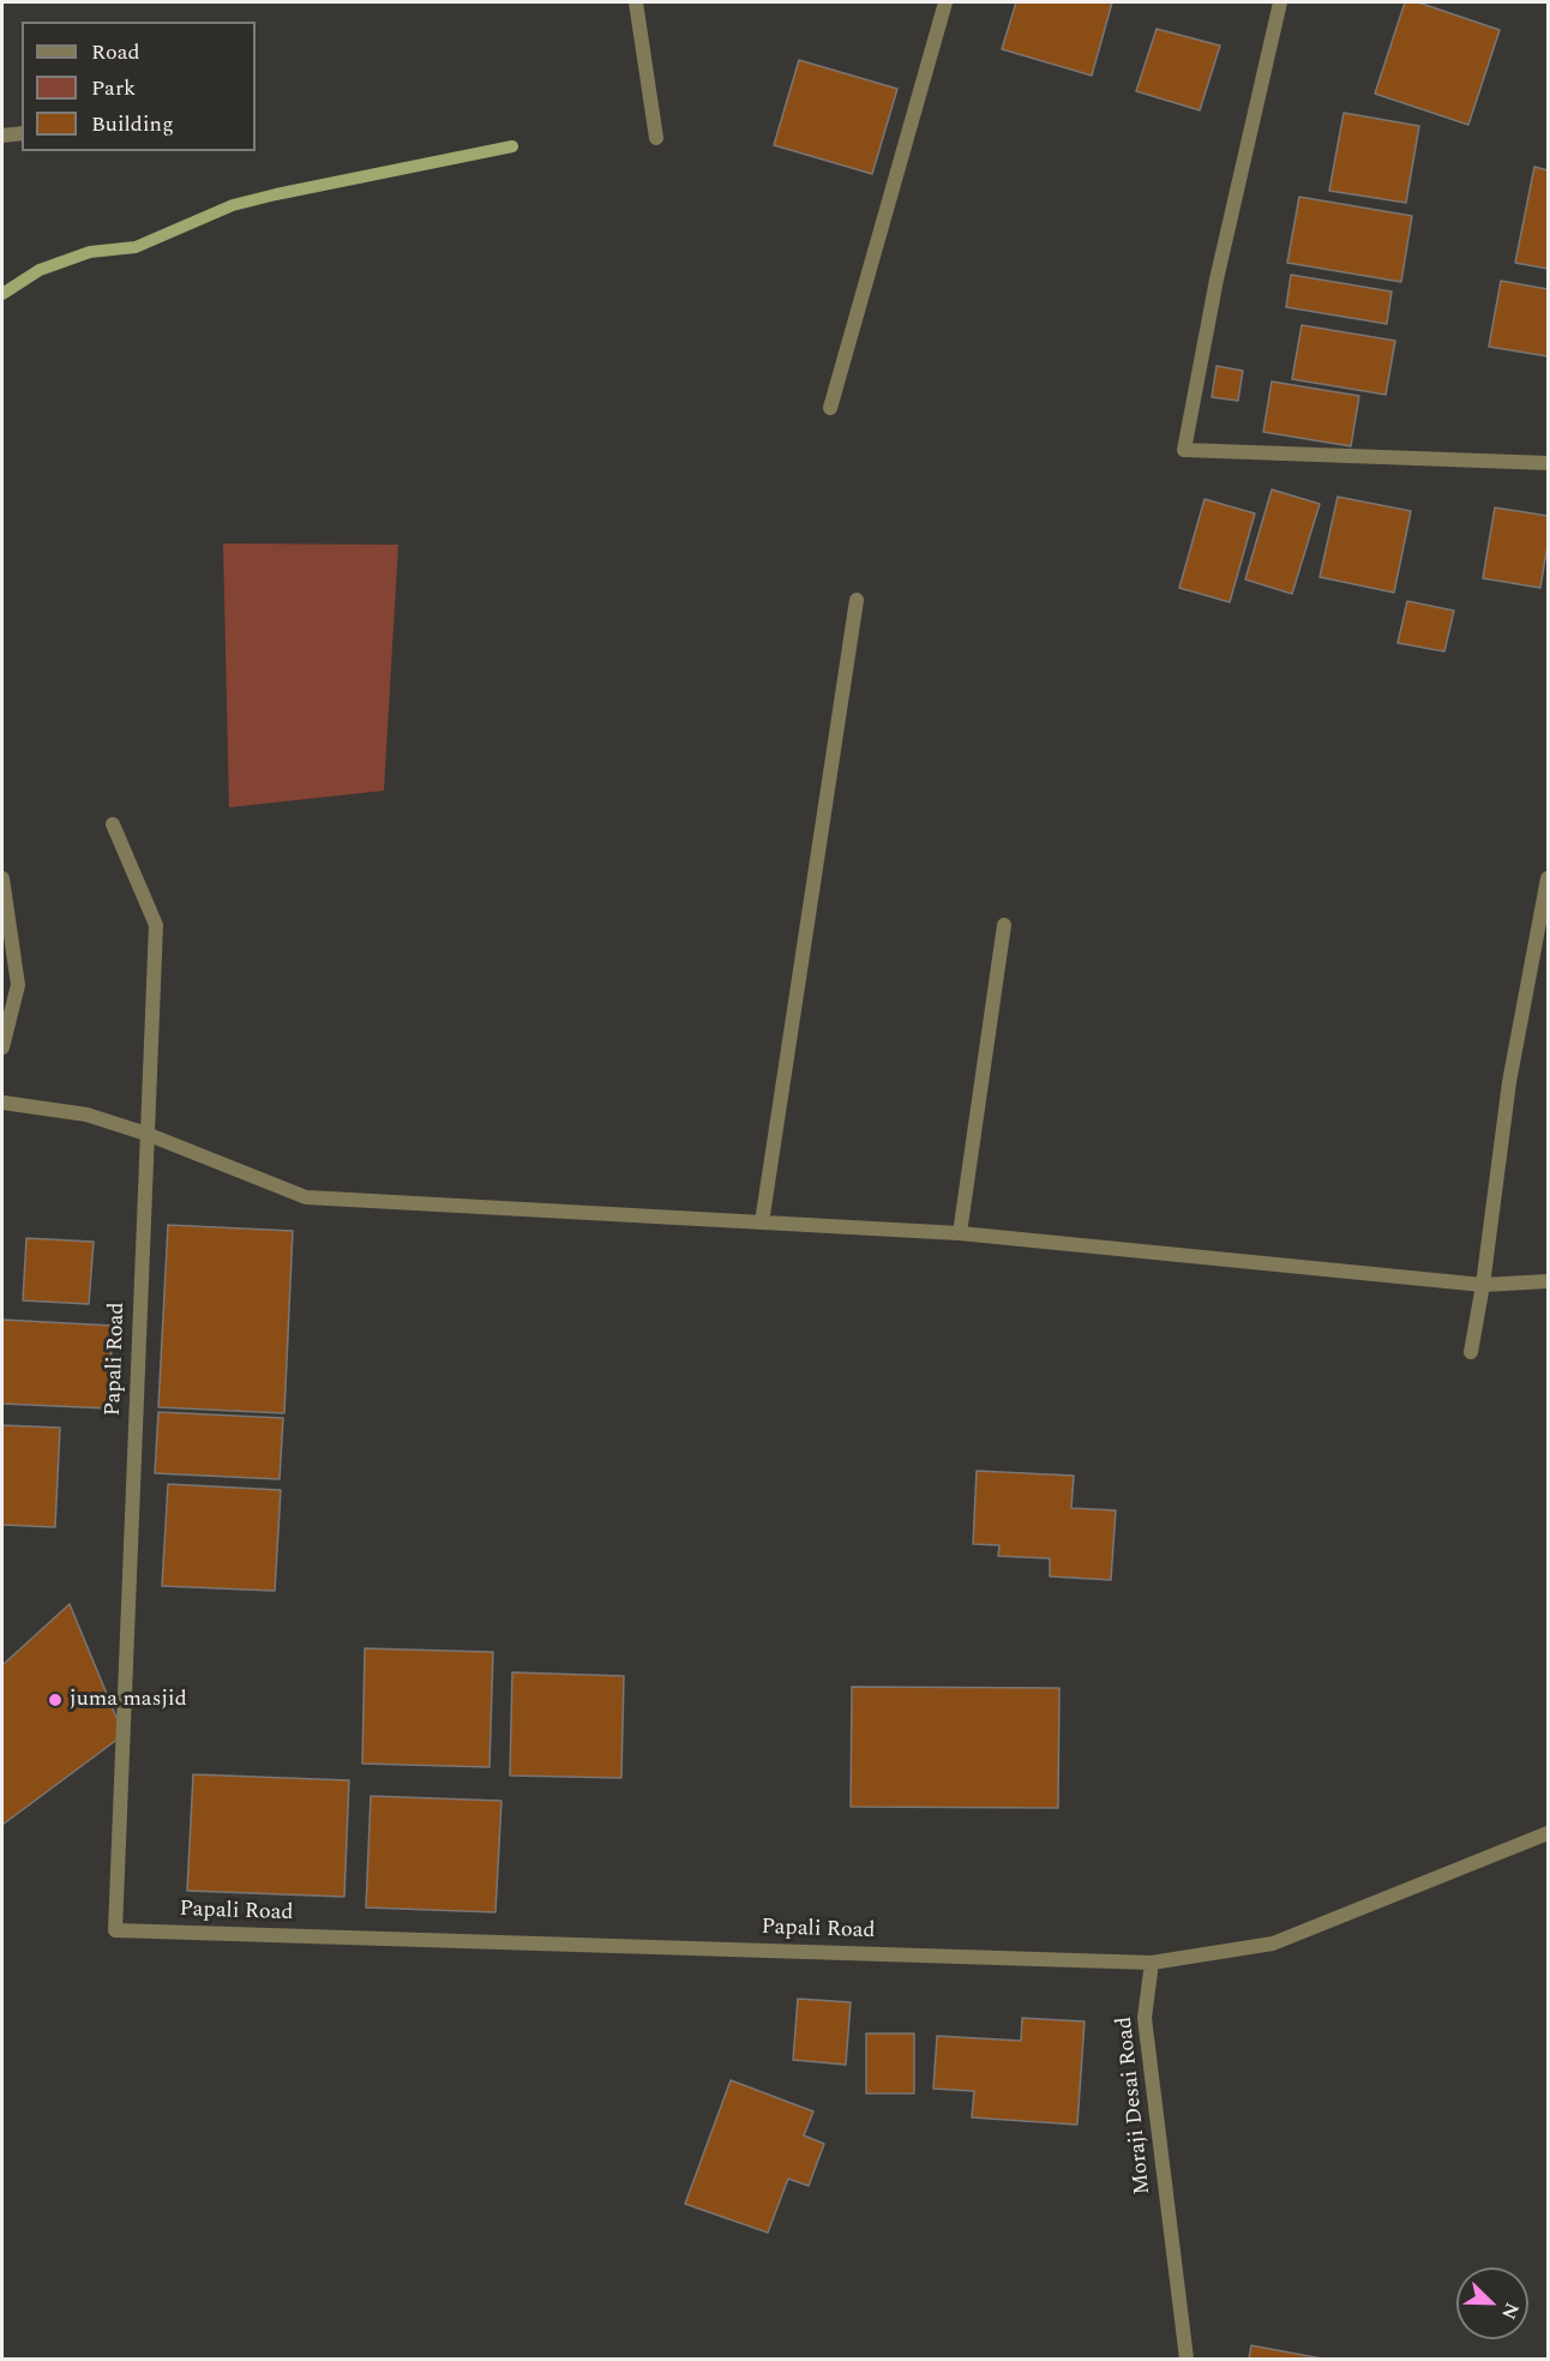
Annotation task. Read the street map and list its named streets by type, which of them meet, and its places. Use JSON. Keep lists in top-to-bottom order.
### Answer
{
  "streets": {
    "street": ["Papali Road", "Moraji Desai Road"]
  },
  "crossings": [
    ["Papali Road", "Moraji Desai Road"]
  ],
  "places": ["juma masjid"],
  "legend": ["Road", "Park", "Building"],
  "north": "bottom right"
}
